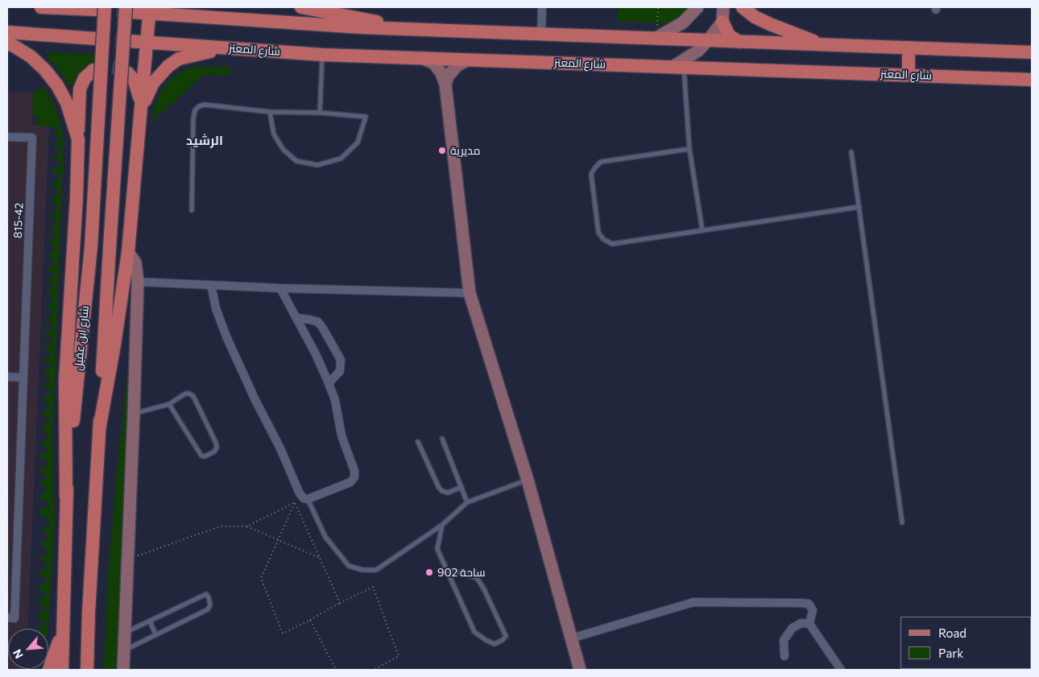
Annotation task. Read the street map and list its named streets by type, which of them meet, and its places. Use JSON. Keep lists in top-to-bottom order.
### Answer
{
  "streets": {
    "main road": ["شارع المعتز", "شارع ابن عقيل"],
    "street": ["815-42"]
  },
  "districts": ["الرشيد"],
  "places": ["مديرية", "ساحة 902"],
  "legend": ["Road", "Park"],
  "north": "bottom left"
}
